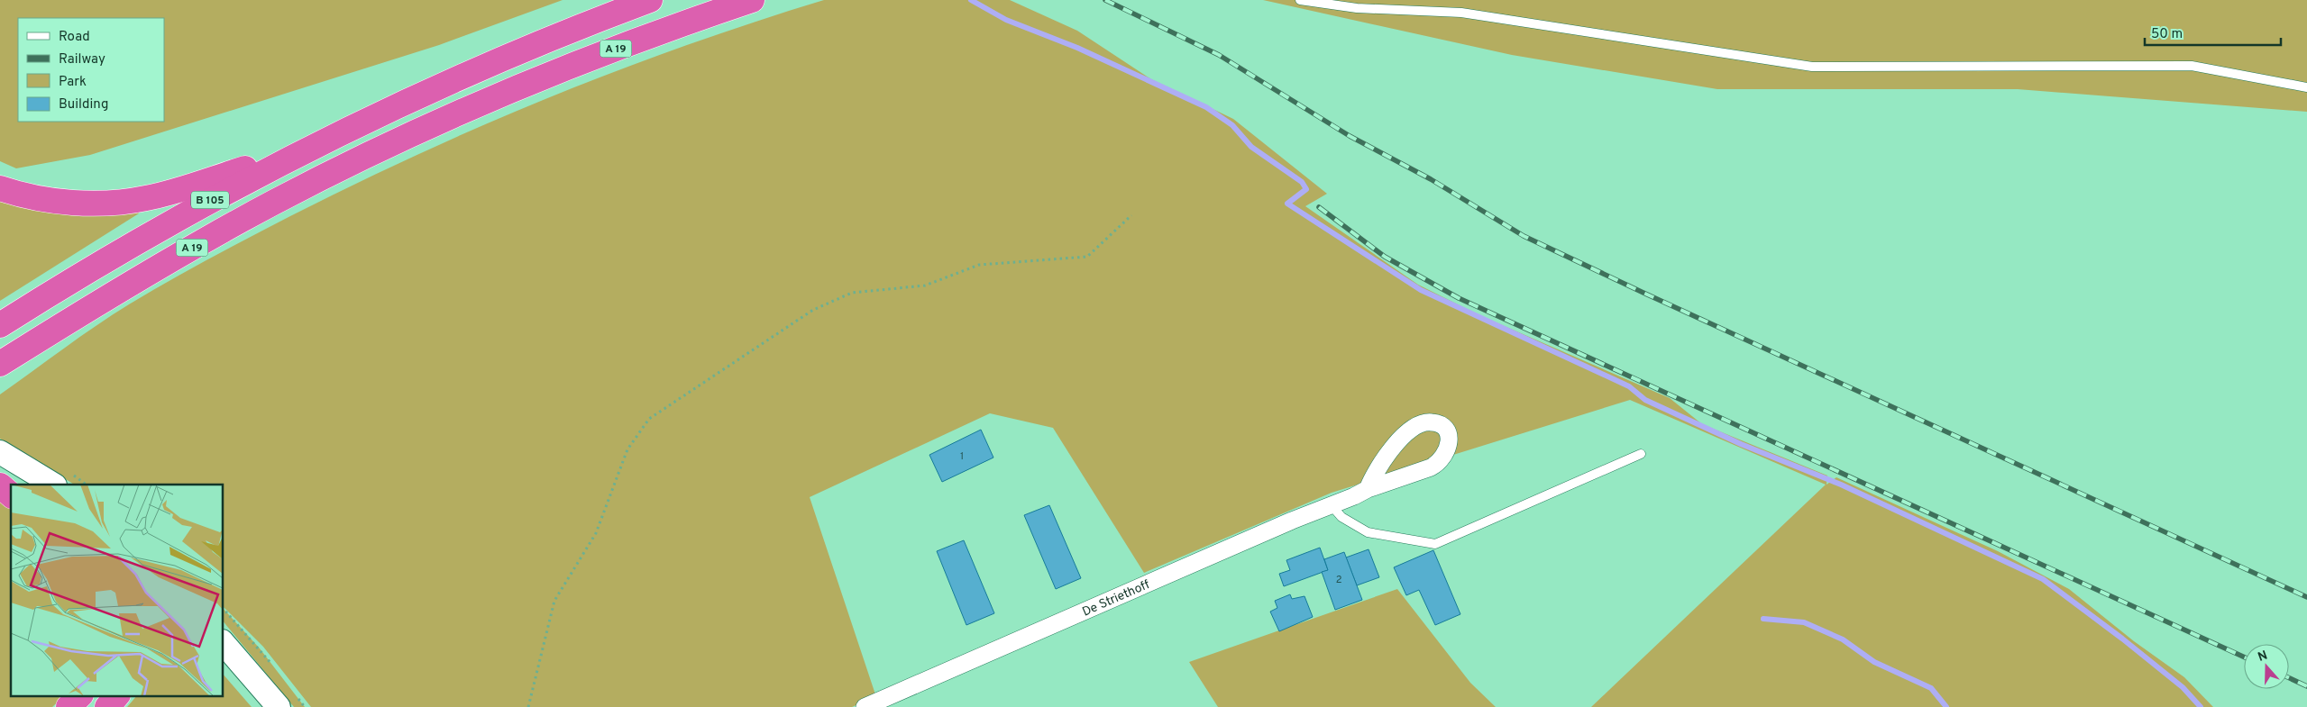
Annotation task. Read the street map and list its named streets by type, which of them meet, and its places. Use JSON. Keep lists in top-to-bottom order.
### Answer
{
  "streets": {
    "highway": ["A 19", "B 105"],
    "street": ["De Striethoff"]
  },
  "house_numbers": ["1", "2"],
  "legend": [
    "Road",
    "Railway",
    "Park",
    "Building"
  ],
  "scale_bar": "50 m",
  "north": "top"
}
